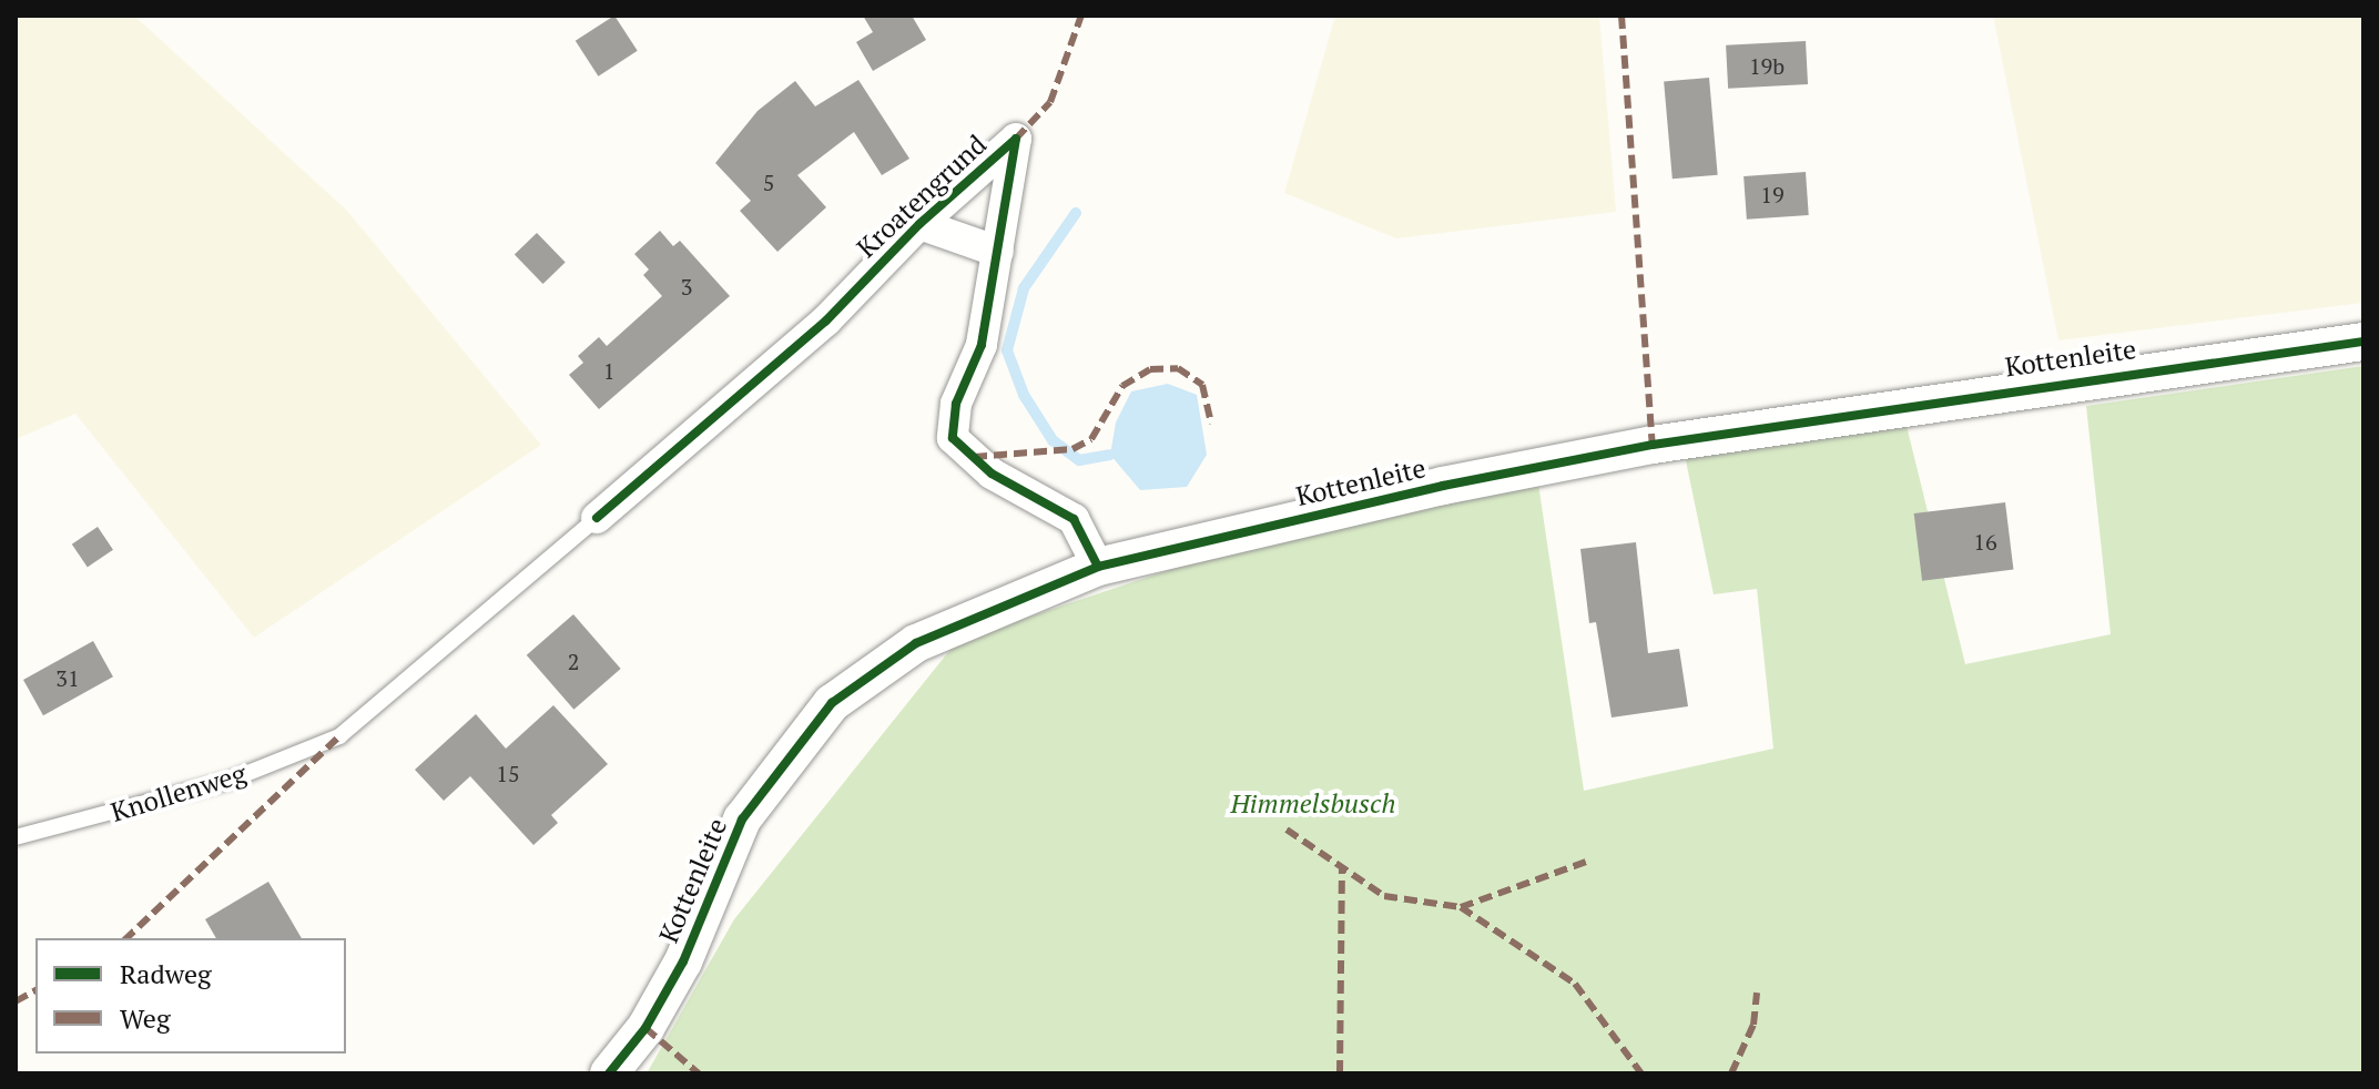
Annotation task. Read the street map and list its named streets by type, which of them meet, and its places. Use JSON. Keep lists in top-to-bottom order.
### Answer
{
  "streets": {
    "street": ["Kroatengrund", "Kottenleite"],
    "lane": ["Knollenweg"]
  },
  "crossings": [
    ["Kroatengrund", "Kottenleite"],
    ["Kroatengrund", "Knollenweg"]
  ],
  "parks": ["Himmelsbusch"],
  "house_numbers": [
    "19b",
    "5",
    "19",
    "3",
    "1",
    "16",
    "2",
    "31",
    "15"
  ],
  "legend": ["Radweg", "Weg"]
}
